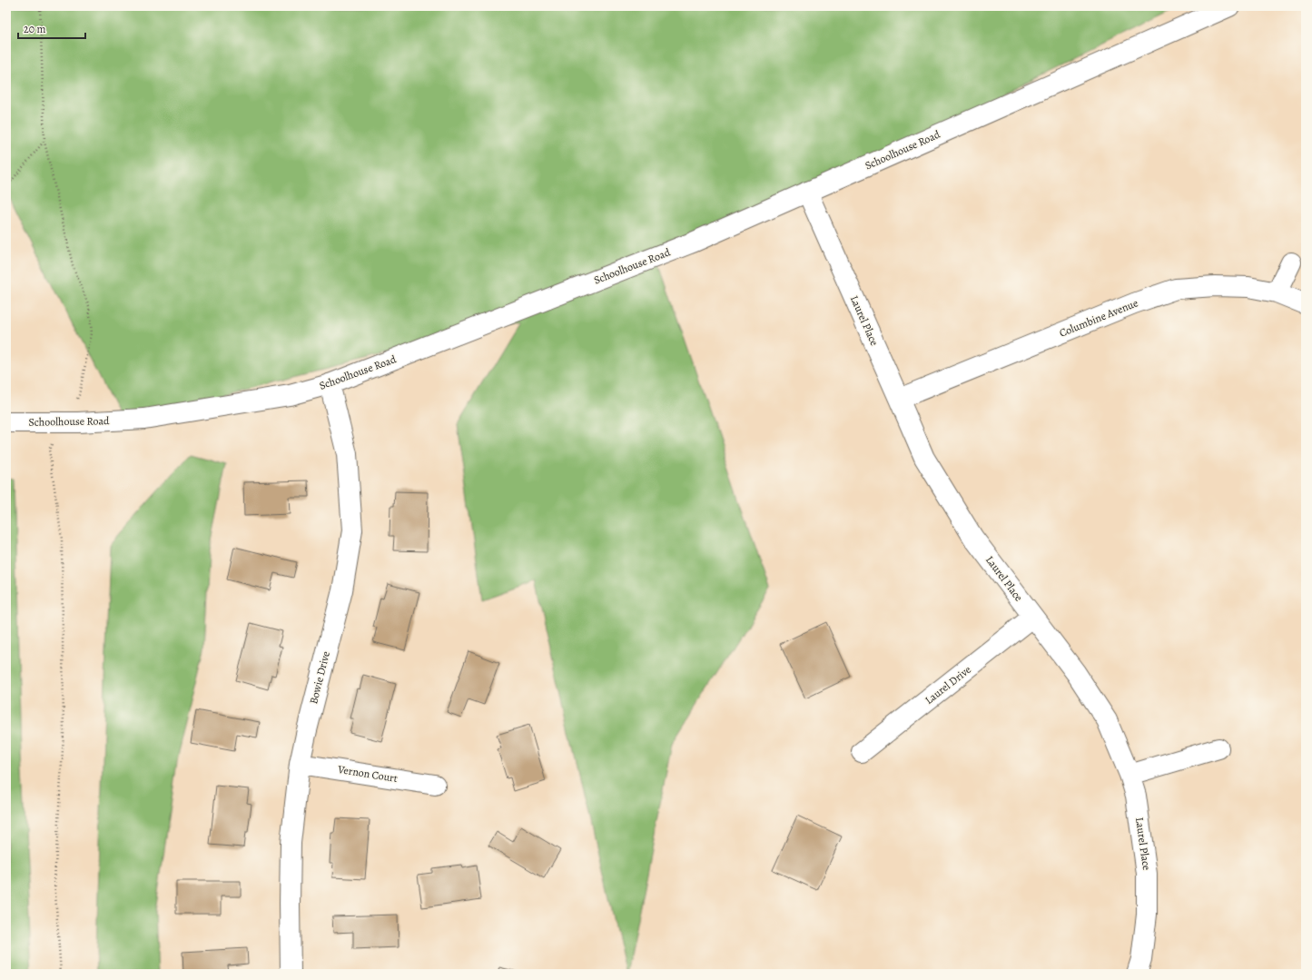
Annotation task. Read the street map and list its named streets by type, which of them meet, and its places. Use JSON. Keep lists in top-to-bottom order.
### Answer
{
  "streets": {
    "street": [
      "Schoolhouse Road",
      "Columbine Avenue",
      "Laurel Place",
      "Bowie Drive",
      "Laurel Drive",
      "Vernon Court"
    ]
  },
  "crossings": [
    ["Schoolhouse Road", "Laurel Place"],
    ["Schoolhouse Road", "Bowie Drive"],
    ["Columbine Avenue", "Laurel Place"],
    ["Laurel Place", "Laurel Drive"],
    ["Bowie Drive", "Vernon Court"]
  ],
  "scale_bar": "20 m"
}
